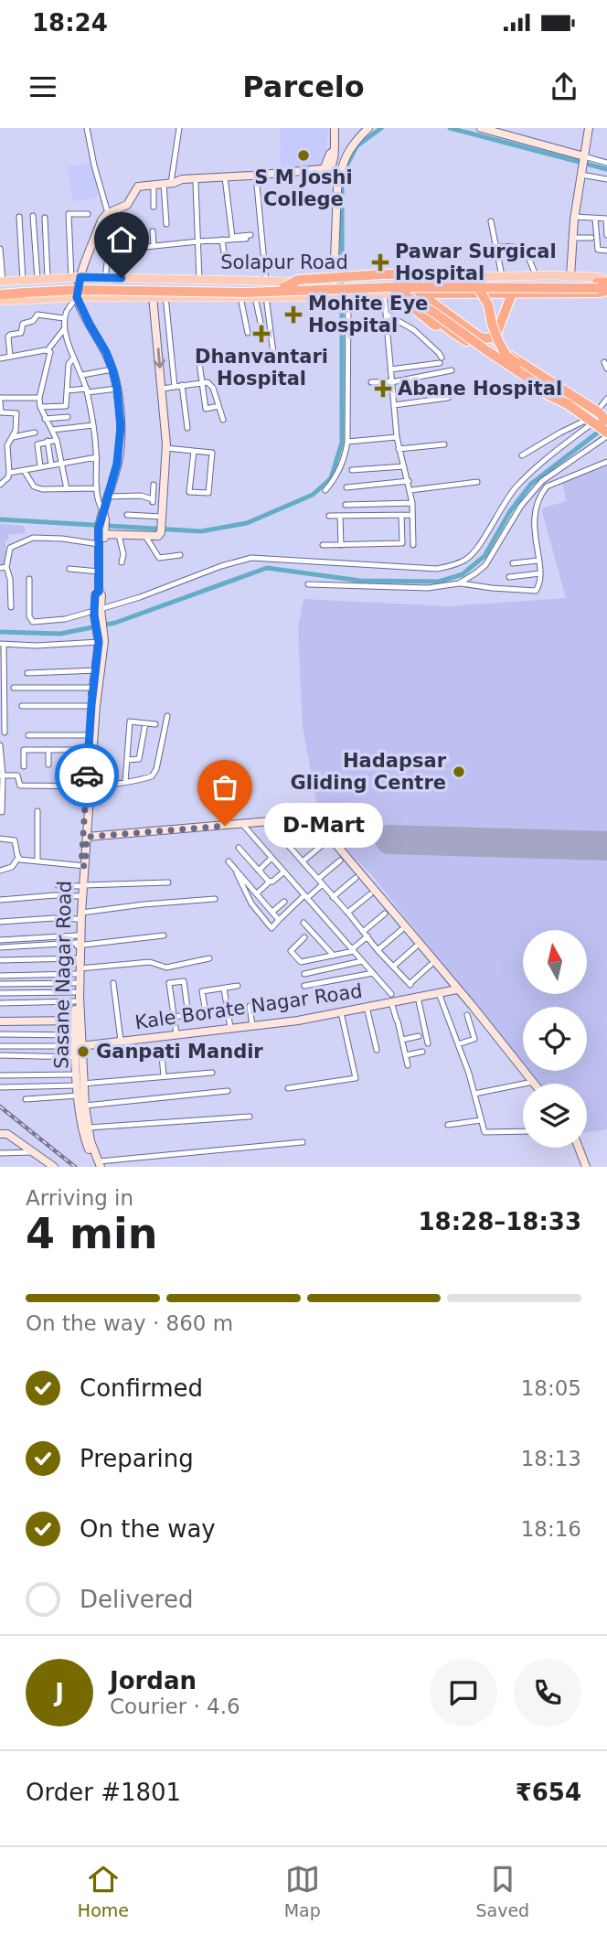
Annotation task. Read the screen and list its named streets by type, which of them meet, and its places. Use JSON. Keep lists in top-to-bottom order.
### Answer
{
  "streets": {
    "main road": ["Solapur Road"],
    "street": ["Sasane Nagar Road", "Kale Borate Nagar Road"]
  },
  "crossings": [
    ["Solapur Road", "Sasane Nagar Road"],
    ["Sasane Nagar Road", "Kale Borate Nagar Road"]
  ],
  "places": {
    "other": [
      "S M Joshi College",
      "Hadapsar Gliding Centre",
      "D-Mart",
      "Ganpati Mandir"
    ],
    "health": [
      "Pawar Surgical Hospital",
      "Mohite Eye Hospital",
      "Dhanvantari Hospital",
      "Abane Hospital"
    ]
  },
  "north": "top",
  "page": {
    "status": "18:24",
    "header": "Parcelo",
    "bubble": "D-Mart",
    "heading": ["4 min", "Arriving in", "18:28–18:33"],
    "panel": [
      "Jordan",
      "Courier · 4.6",
      "Order #1801",
      "₹654"
    ],
    "bar": "On the way · 860 m",
    "list": [
      ["Confirmed", "18:05"],
      ["Preparing", "18:13"],
      ["On the way", "18:16"],
      "Delivered"
    ],
    "round": "J",
    "tabs": ["Home", "Map", "Saved"]
  }
}
